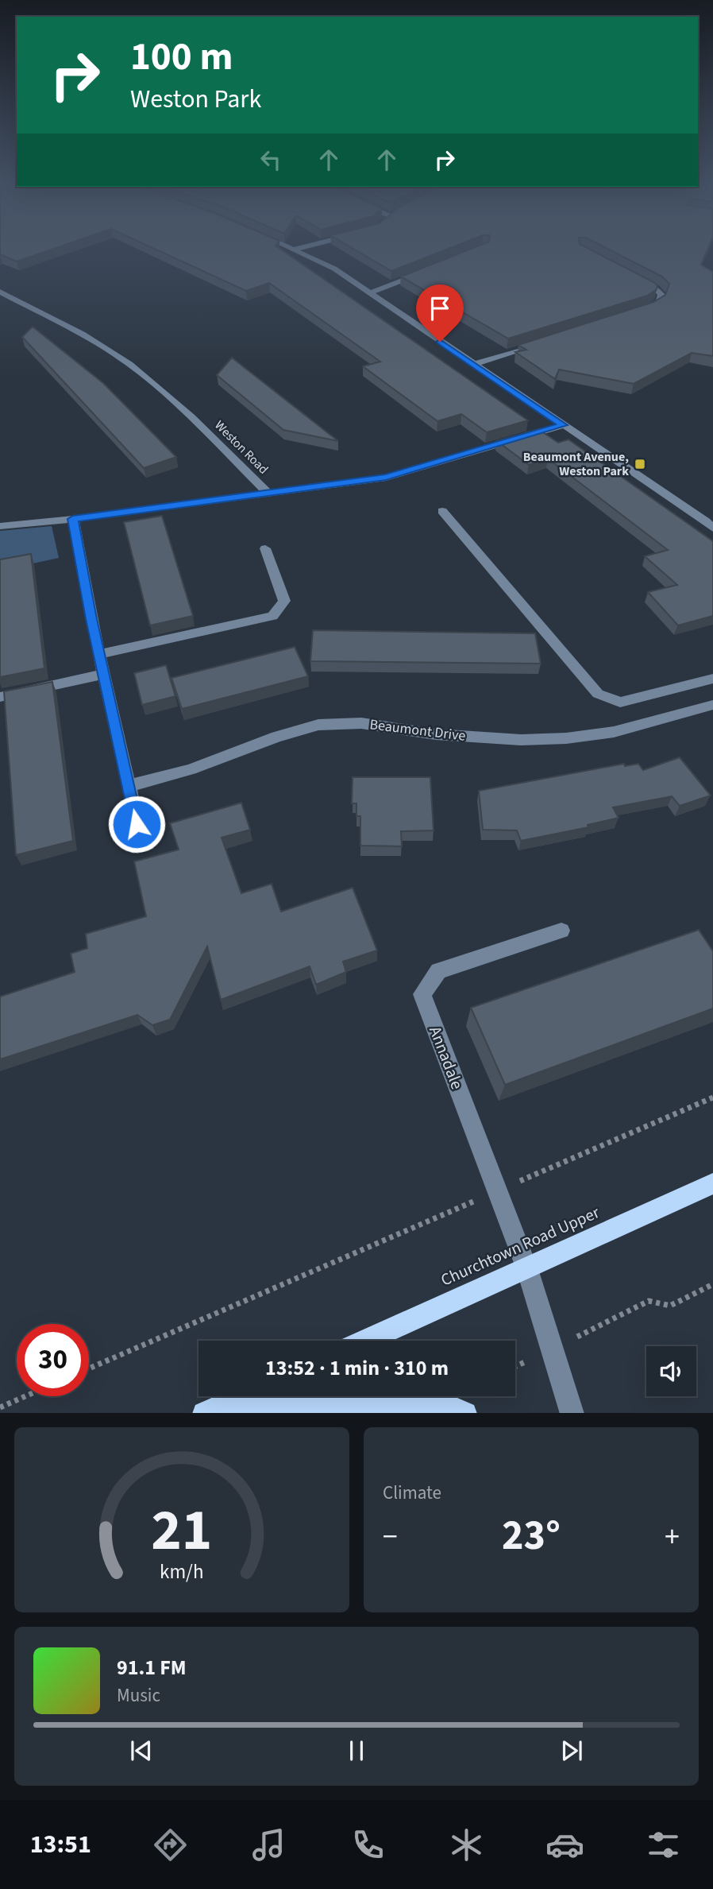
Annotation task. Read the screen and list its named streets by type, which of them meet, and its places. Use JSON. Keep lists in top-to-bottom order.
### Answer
{
  "streets": {
    "main road": ["Churchtown Road Upper"],
    "street": ["Weston Road", "Beaumont Drive", "Annadale"]
  },
  "crossings": [
    ["Annadale", "Churchtown Road Upper"]
  ],
  "places": {
    "transit": ["Beaumont Avenue, Weston Park"]
  },
  "page": {
    "turn": ["100 m", "Weston Park"],
    "limit": "30",
    "trip": "13:52 · 1 min · 310 m",
    "tile": "Climate",
    "heat": ["−", "23°", "+"],
    "song": ["91.1 FM", "Music"],
    "tabs": "13:51",
    "gauge": ["21", "km/h"]
  }
}
